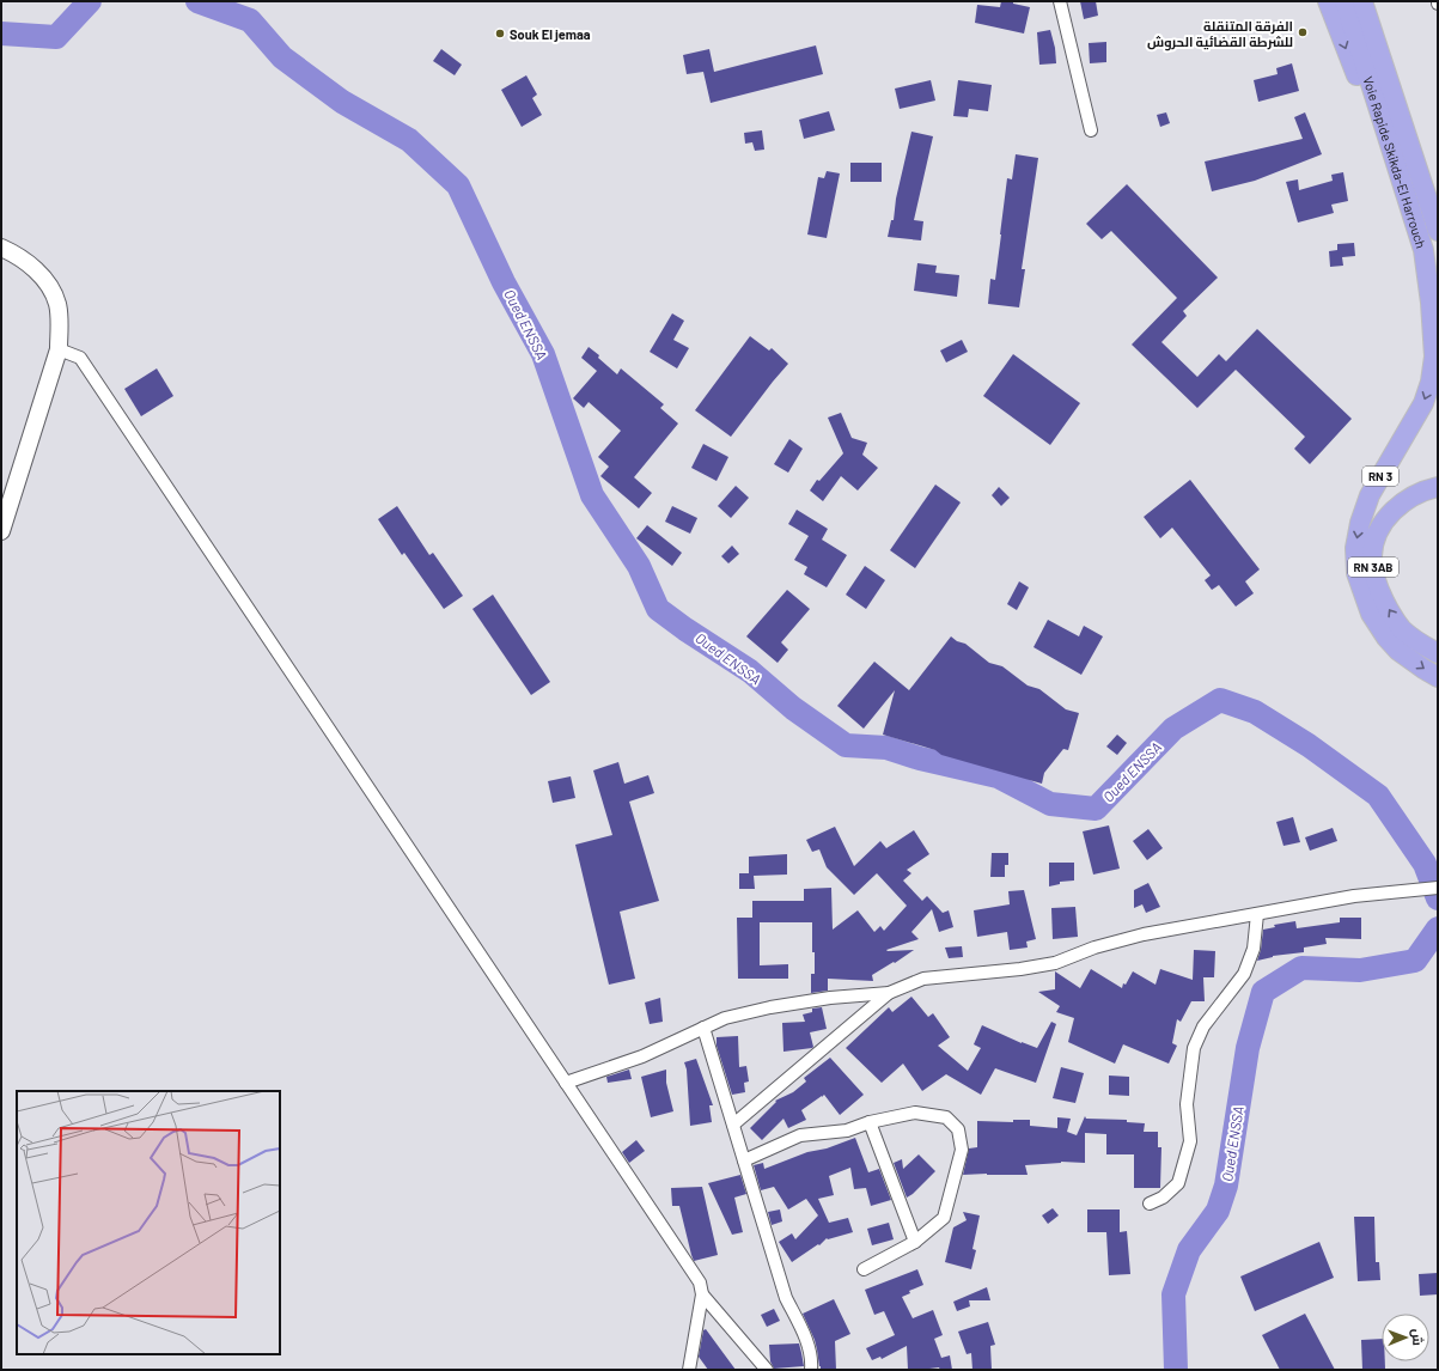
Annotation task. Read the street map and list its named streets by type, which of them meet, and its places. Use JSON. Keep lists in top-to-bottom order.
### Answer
{
  "streets": {
    "highway": ["Voie Rapide Skikda-El Harrouch", "RN 3", "RN 3AB"]
  },
  "one_way": ["Voie Rapide Skikda-El Harrouch"],
  "water": ["Oued ENSSA"],
  "places": ["الفرقة المتنقلة للشرطة القضائية الحروش", "Souk El jemaa"],
  "north": "right"
}
